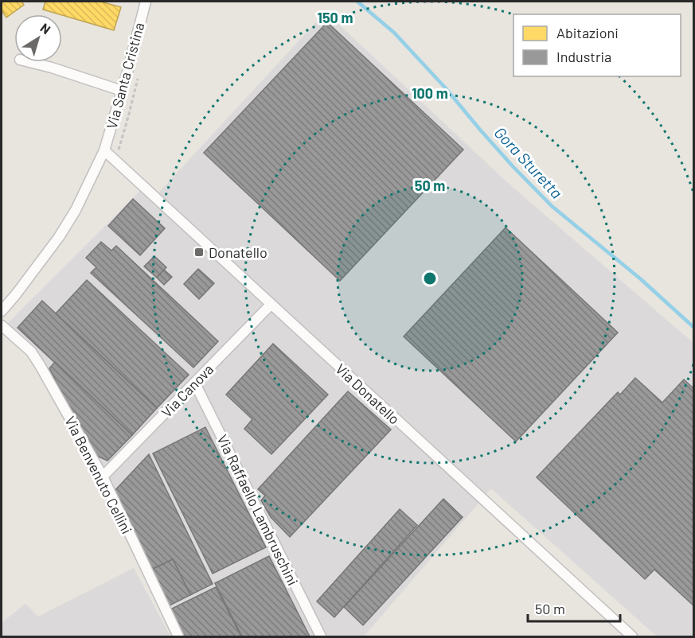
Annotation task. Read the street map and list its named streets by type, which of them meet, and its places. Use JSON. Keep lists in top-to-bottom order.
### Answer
{
  "streets": {
    "street": [
      "Via Santa Cristina",
      "Via Canova",
      "Via Donatello",
      "Via Benvenuto Cellini",
      "Via Raffaello Lambruschini"
    ]
  },
  "crossings": [
    ["Via Santa Cristina", "Via Donatello"],
    ["Via Canova", "Via Donatello"],
    ["Via Canova", "Via Benvenuto Cellini"],
    ["Via Canova", "Via Raffaello Lambruschini"]
  ],
  "water": ["Gora Sturetta"],
  "places": {
    "transit": ["Donatello"]
  },
  "legend": ["Abitazioni", "Industria"],
  "scale_bar": "50 m",
  "north": "top right",
  "rings": ["150 m", "100 m", "50 m"]
}
